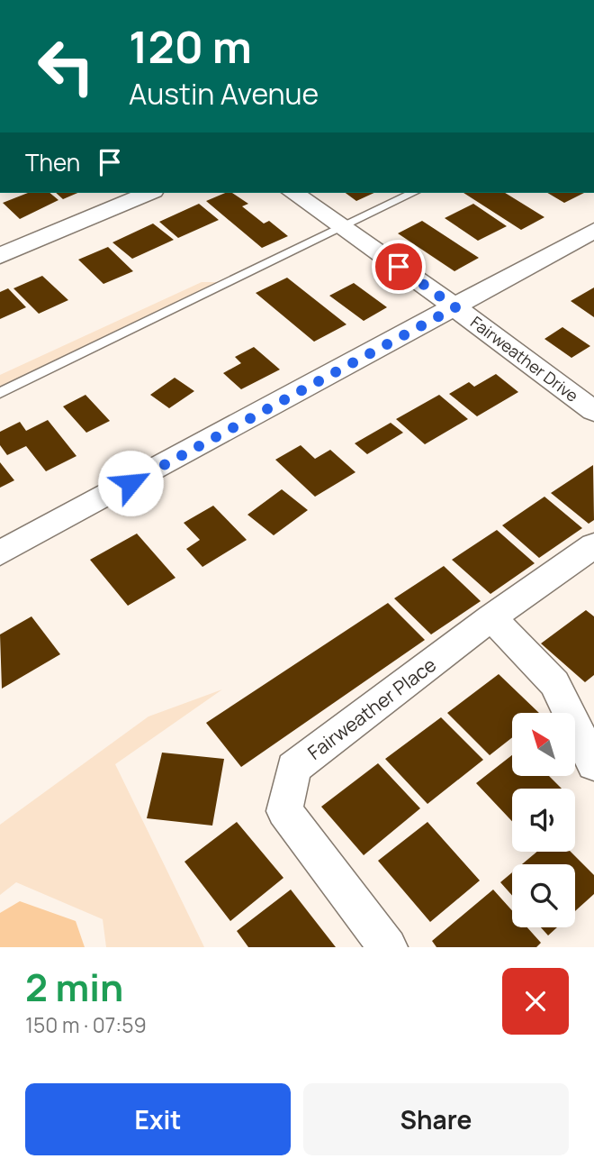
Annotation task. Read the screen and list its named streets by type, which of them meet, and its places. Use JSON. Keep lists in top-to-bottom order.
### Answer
{
  "streets": {
    "street": ["Fairweather Drive", "Fairweather Place"]
  },
  "north": "top left",
  "page": {
    "turn": ["120 m", "Austin Avenue"],
    "then": "Then",
    "heading": ["2 min", "150 m · 07:59"],
    "buttons": ["Exit", "Share"]
  }
}
